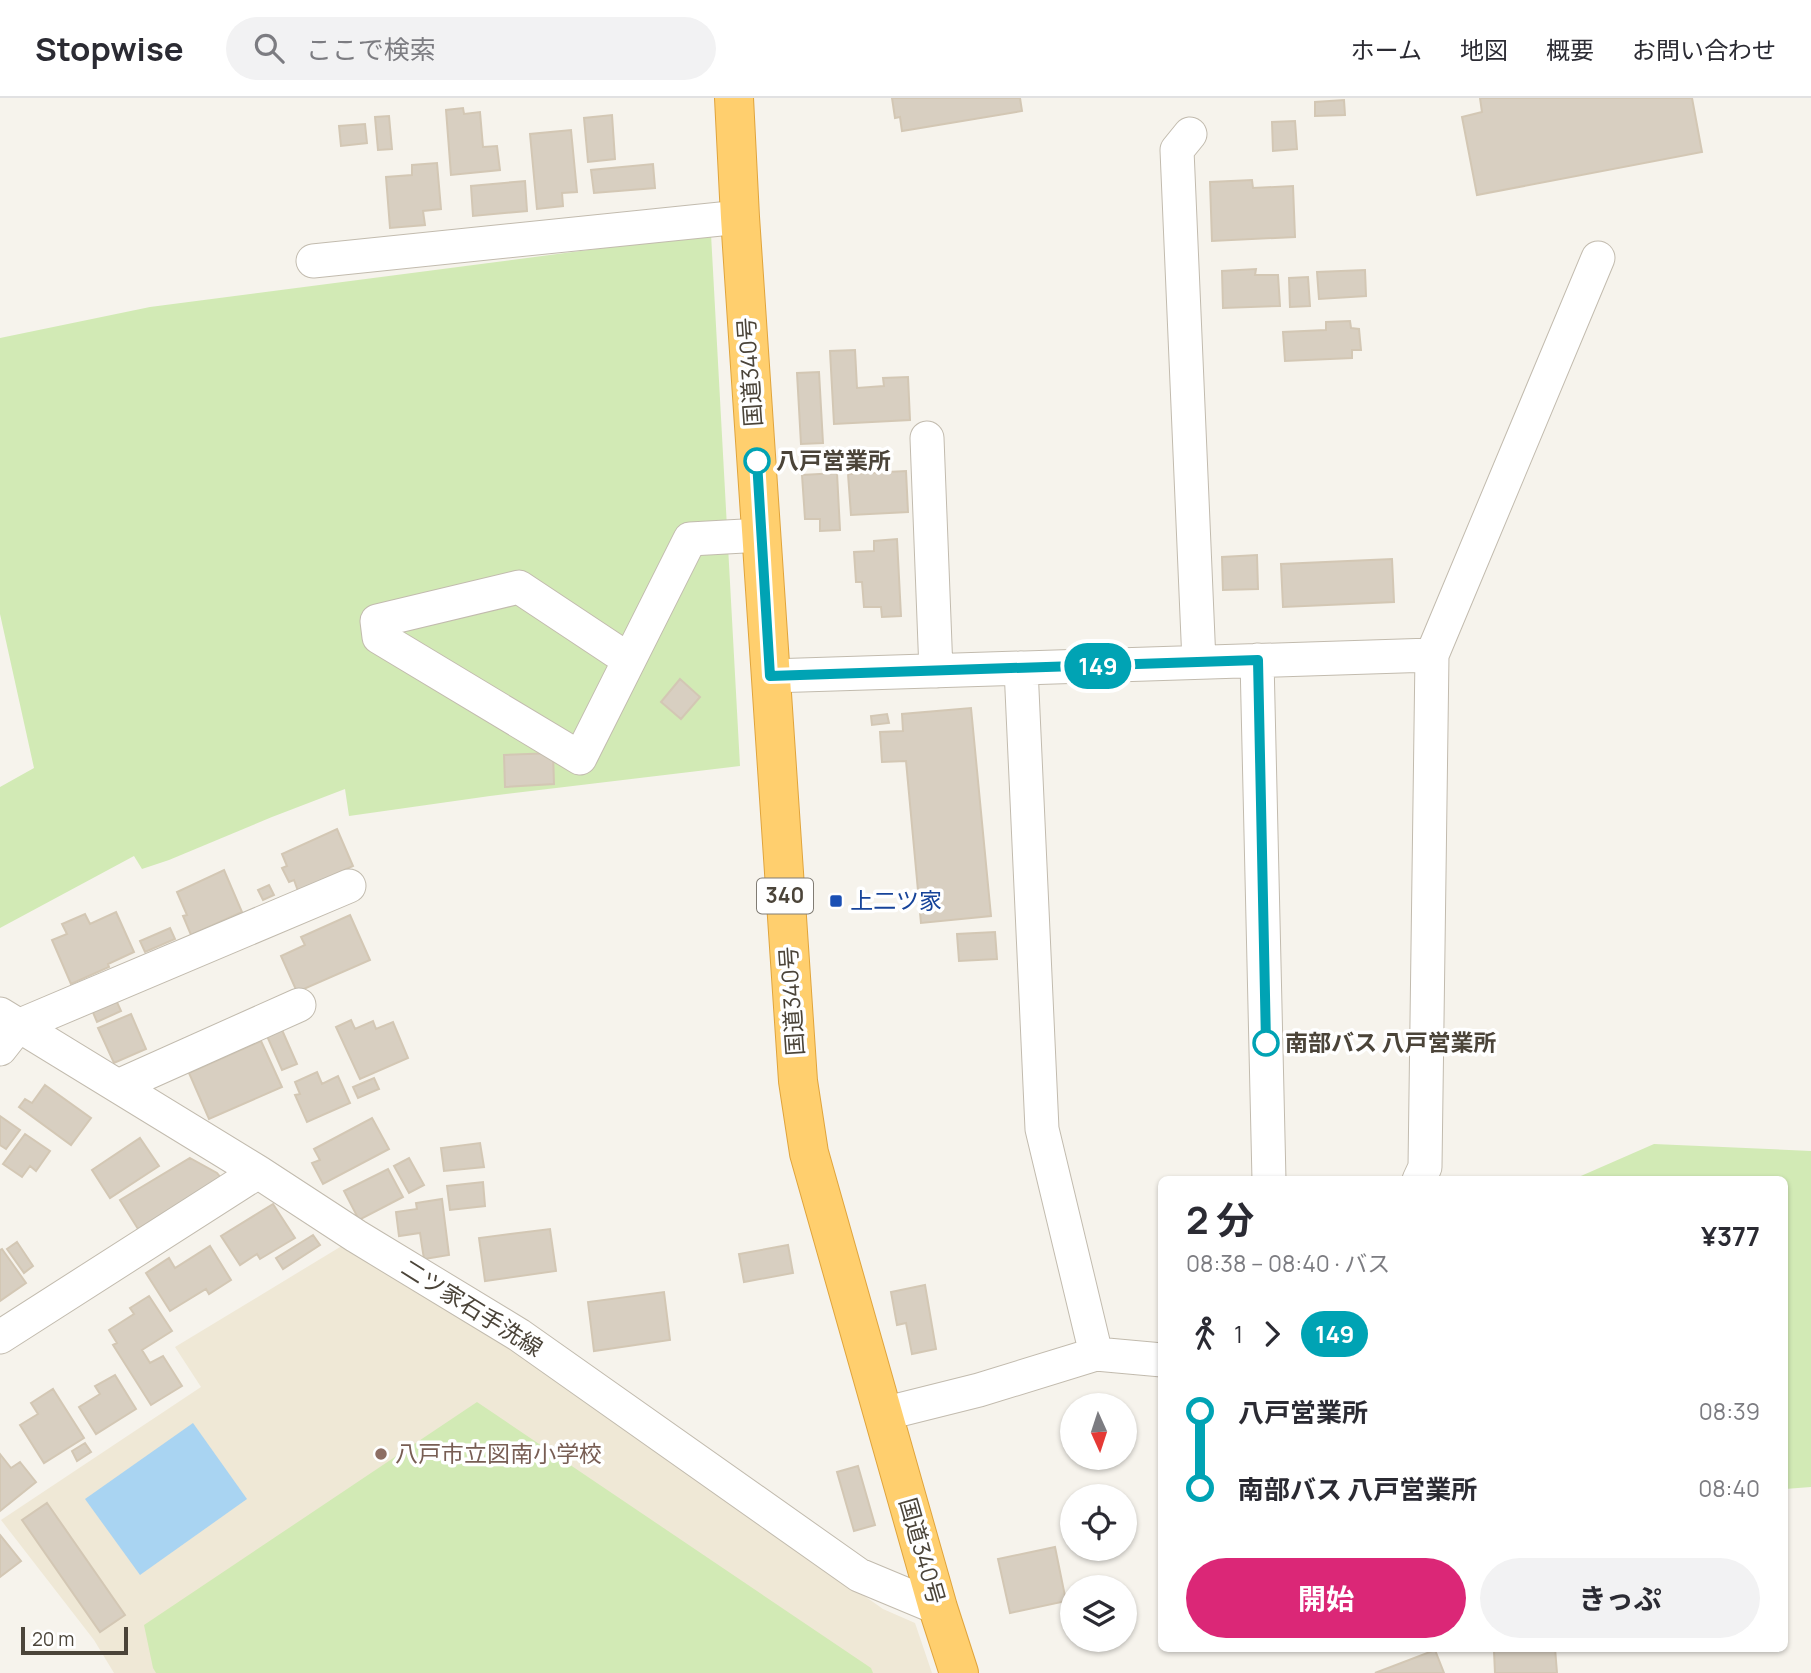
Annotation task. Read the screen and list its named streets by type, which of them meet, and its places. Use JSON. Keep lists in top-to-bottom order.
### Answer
{
  "streets": {
    "highway": ["国道340号", "340"],
    "street": ["二ツ家石手洗線"]
  },
  "crossings": [
    ["国道340号", "二ツ家石手洗線"]
  ],
  "places": {
    "other": ["八戸営業所", "南部バス 八戸営業所", "八戸市立図南小学校"],
    "transit": ["上二ツ家"]
  },
  "lines": ["bus line 149"],
  "scale_bar": "20 m",
  "north": "bottom",
  "page": {
    "header": "Stopwise",
    "search": "ここで検索",
    "nav": [
      "ホーム",
      "地図",
      "概要",
      "お問い合わせ"
    ],
    "on_map": "149",
    "heading": ["2 分", "08:38 – 08:40 · バス", "¥377"],
    "legs": ["1", "149"],
    "list": [
      {
        "name": "八戸営業所",
        "value": "08:39"
      },
      {
        "name": "南部バス 八戸営業所",
        "value": "08:40"
      }
    ],
    "buttons": ["開始", "きっぷ"],
    "scale": "20 m"
  }
}
